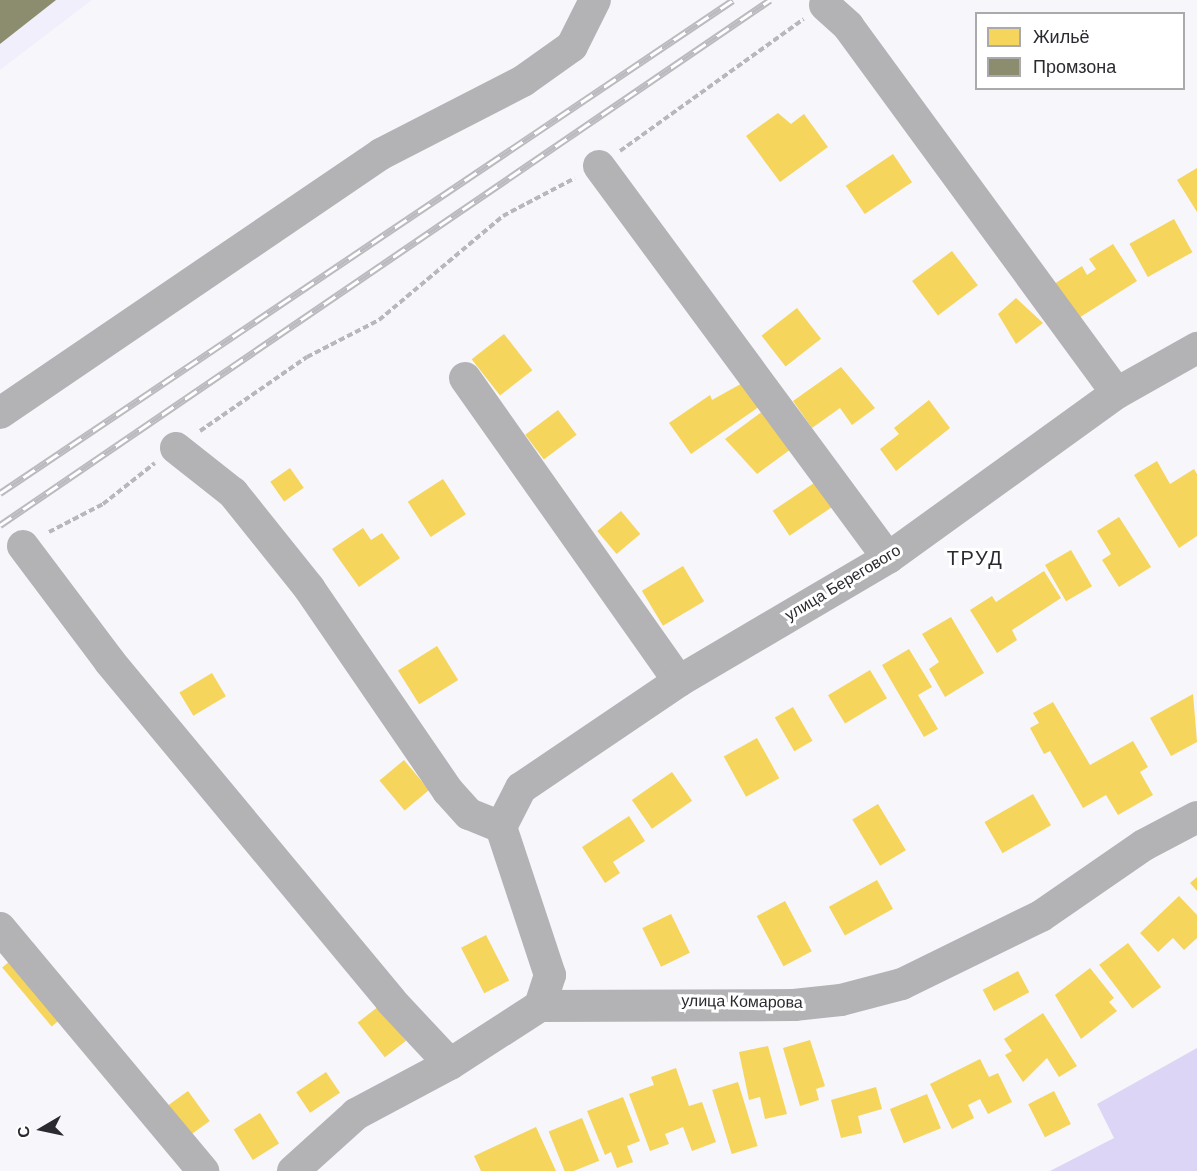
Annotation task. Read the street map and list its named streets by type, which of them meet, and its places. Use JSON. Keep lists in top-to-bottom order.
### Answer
{
  "streets": {
    "street": ["улица Берегового", "улица Комарова"]
  },
  "districts": ["ТРУД"],
  "legend": ["Жильё", "Промзона"],
  "north": "left"
}
